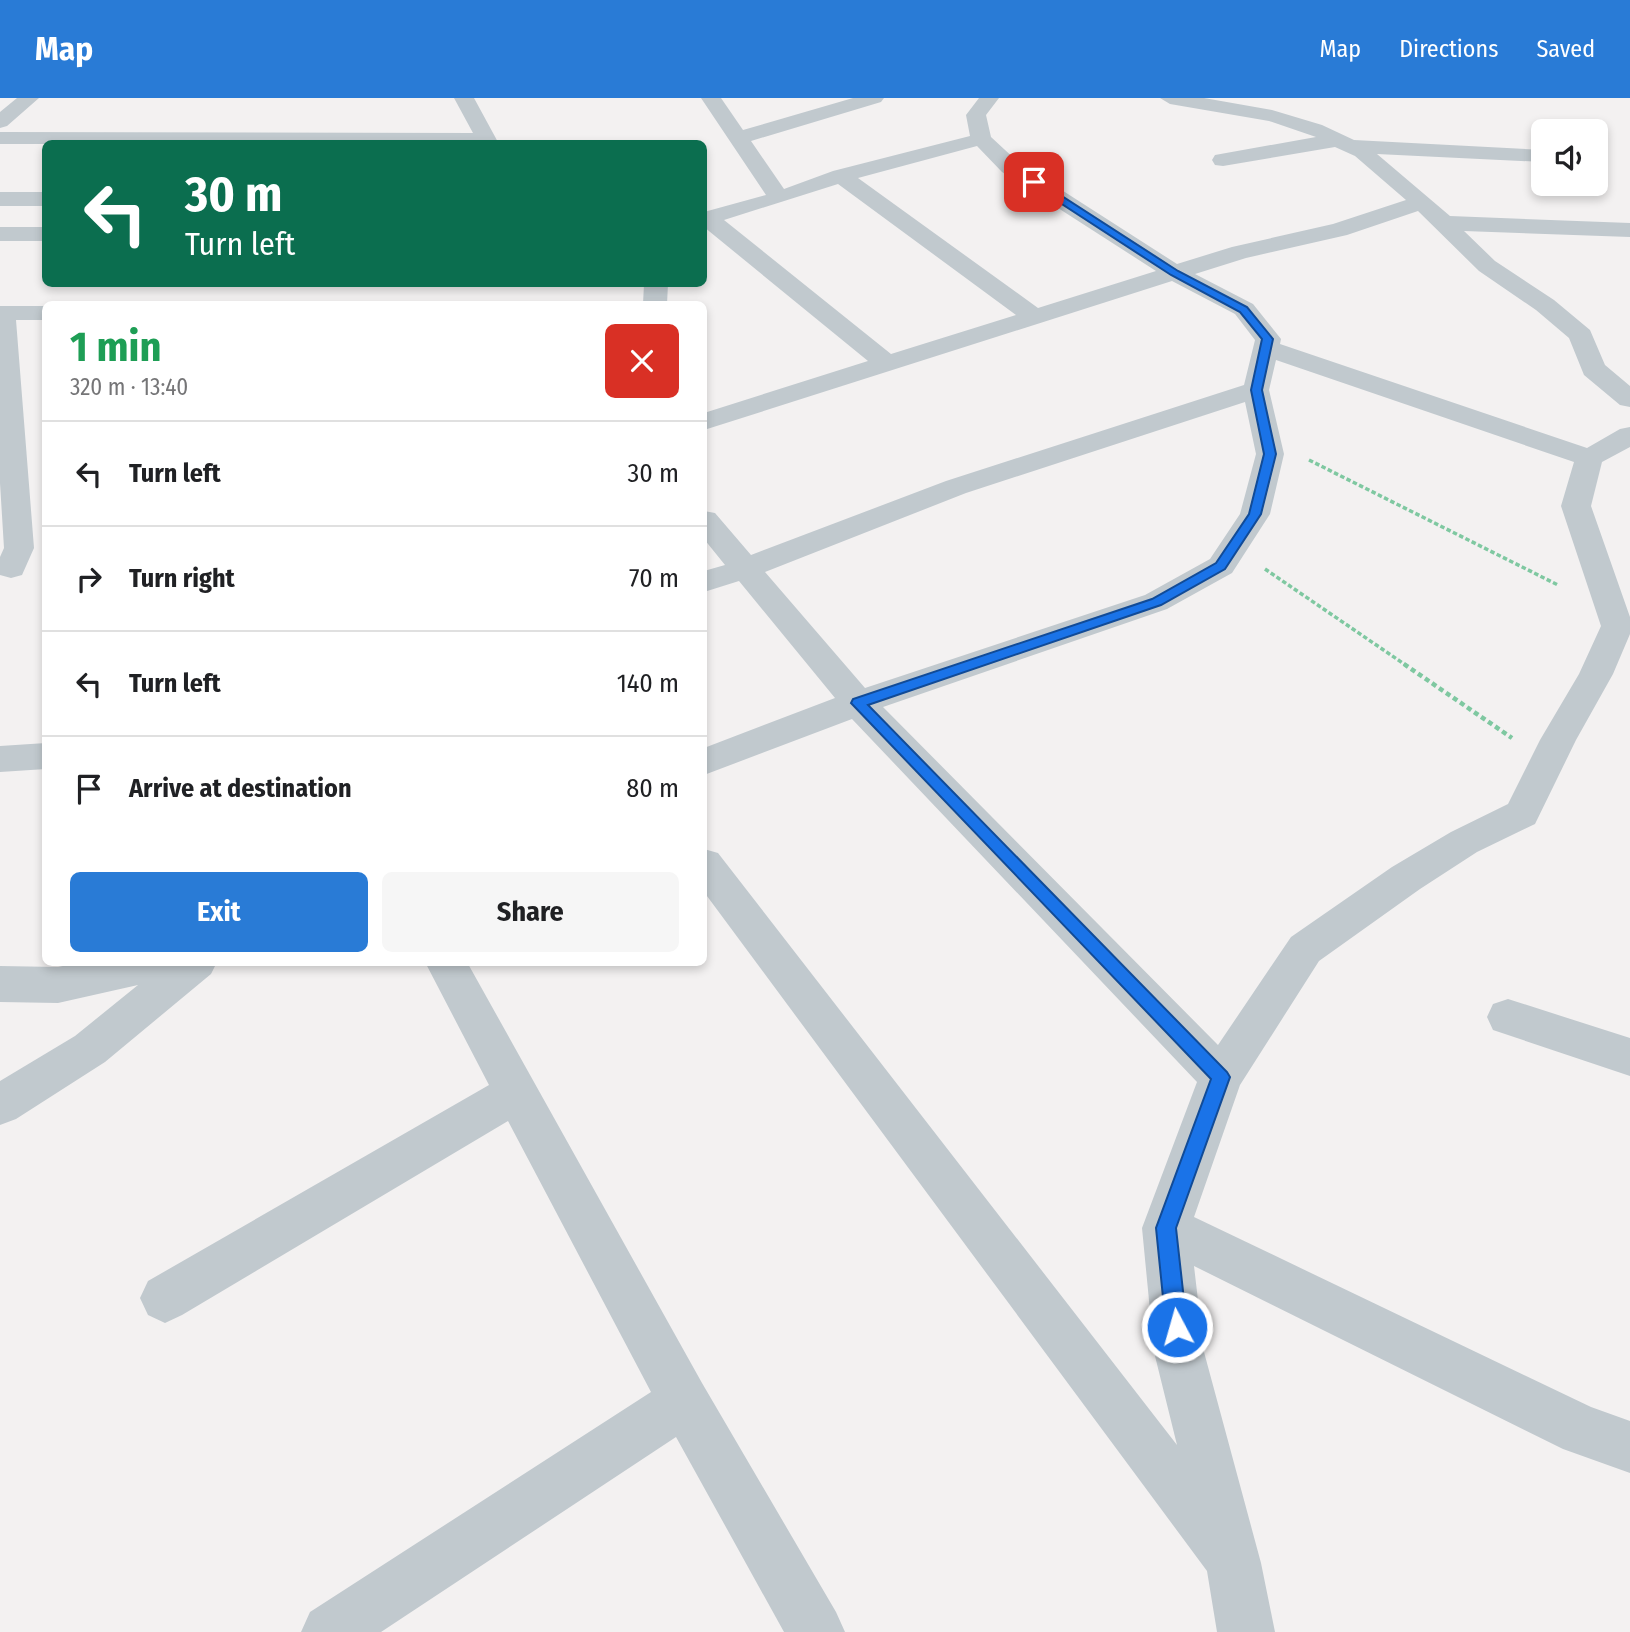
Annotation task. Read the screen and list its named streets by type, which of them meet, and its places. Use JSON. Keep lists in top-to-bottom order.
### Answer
{
  "page": {
    "header": "Map",
    "nav": ["Map", "Directions", "Saved"],
    "turn": ["30 m", "Turn left"],
    "heading": ["1 min", "320 m · 13:40"],
    "list": [
      {
        "name": "Turn left",
        "value": "30 m"
      },
      {
        "name": "Turn right",
        "value": "70 m"
      },
      {
        "name": "Turn left",
        "value": "140 m"
      },
      {
        "name": "Arrive at destination",
        "value": "80 m"
      }
    ],
    "buttons": ["Exit", "Share"]
  }
}
